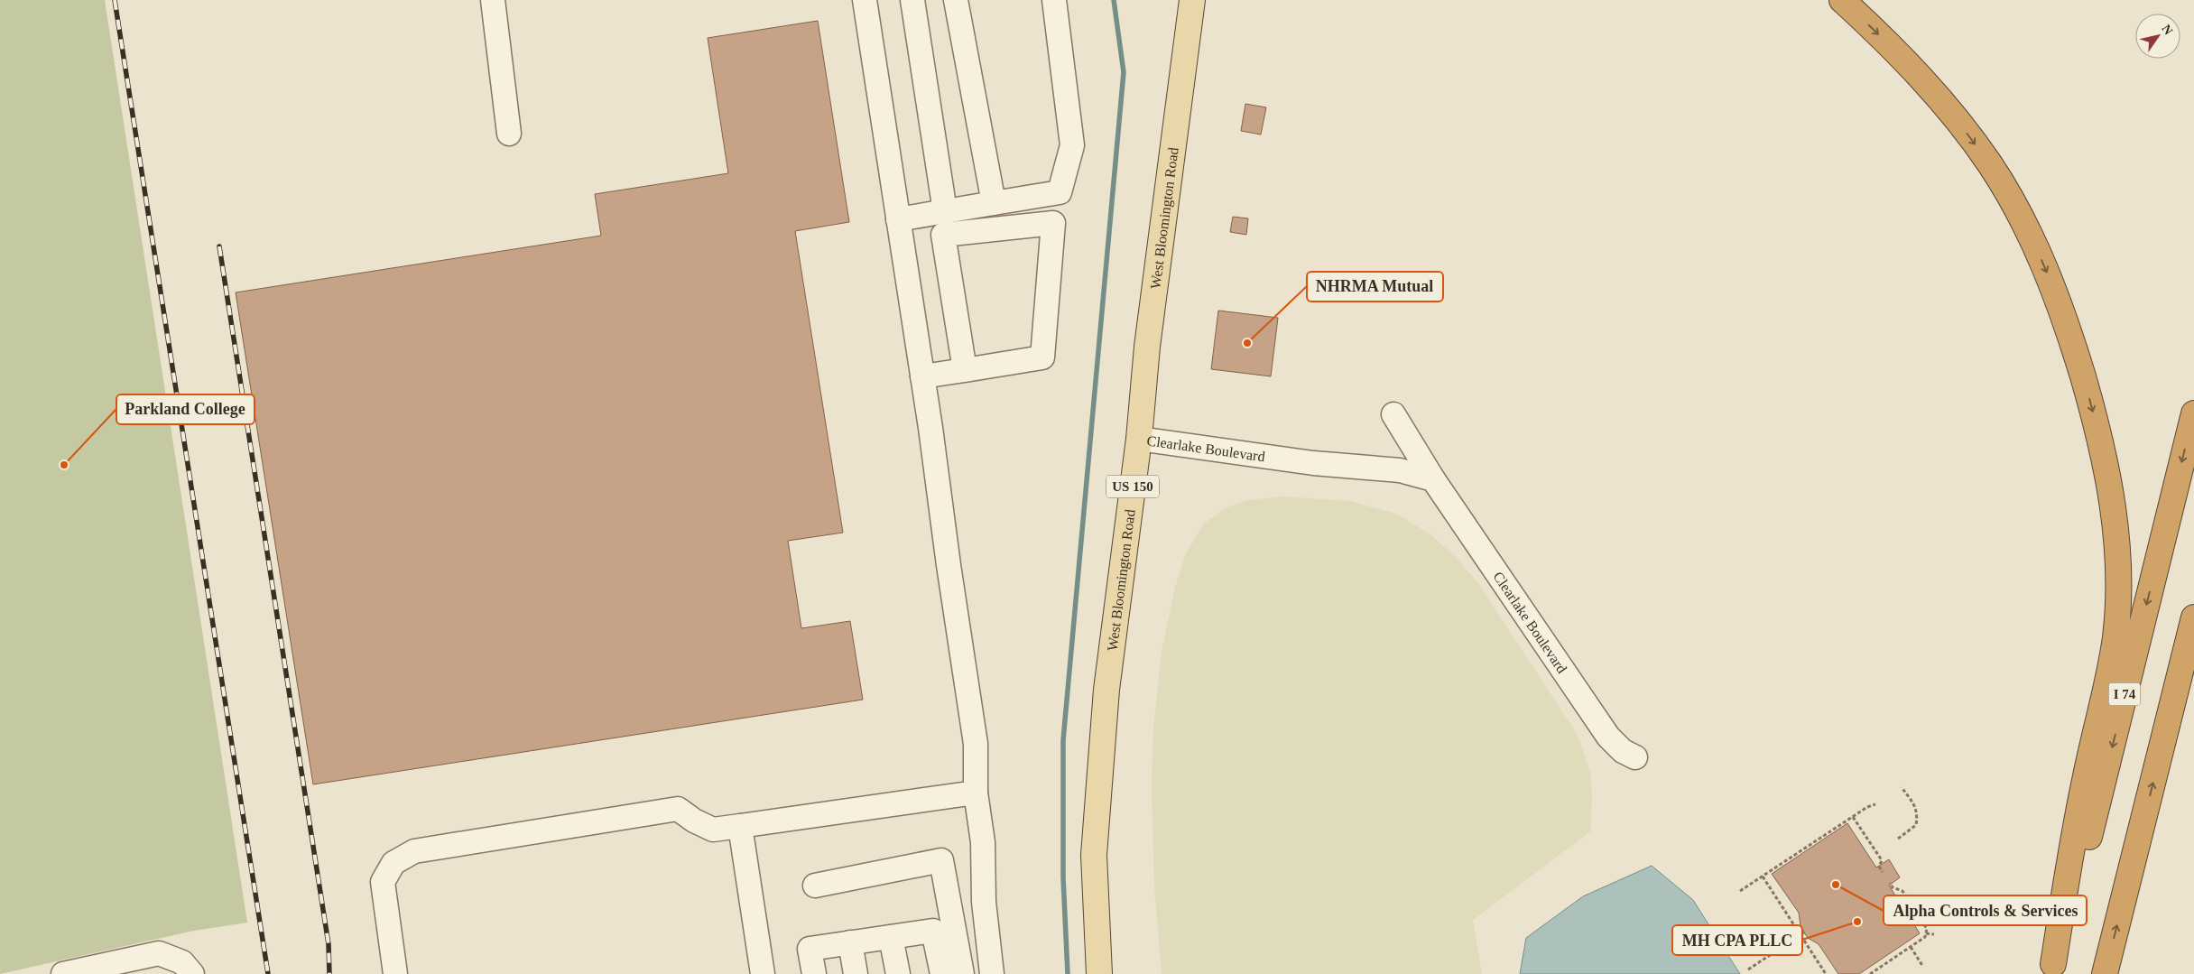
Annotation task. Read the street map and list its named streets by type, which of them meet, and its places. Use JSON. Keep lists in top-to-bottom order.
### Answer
{
  "streets": {
    "highway": ["I 74"],
    "main road": ["West Bloomington Road", "US 150"],
    "street": ["Clearlake Boulevard"]
  },
  "crossings": [
    ["West Bloomington Road", "Clearlake Boulevard"]
  ],
  "places": [
    "NHRMA Mutual",
    "Parkland College",
    "Alpha Controls & Services",
    "MH CPA PLLC"
  ],
  "north": "top right"
}
